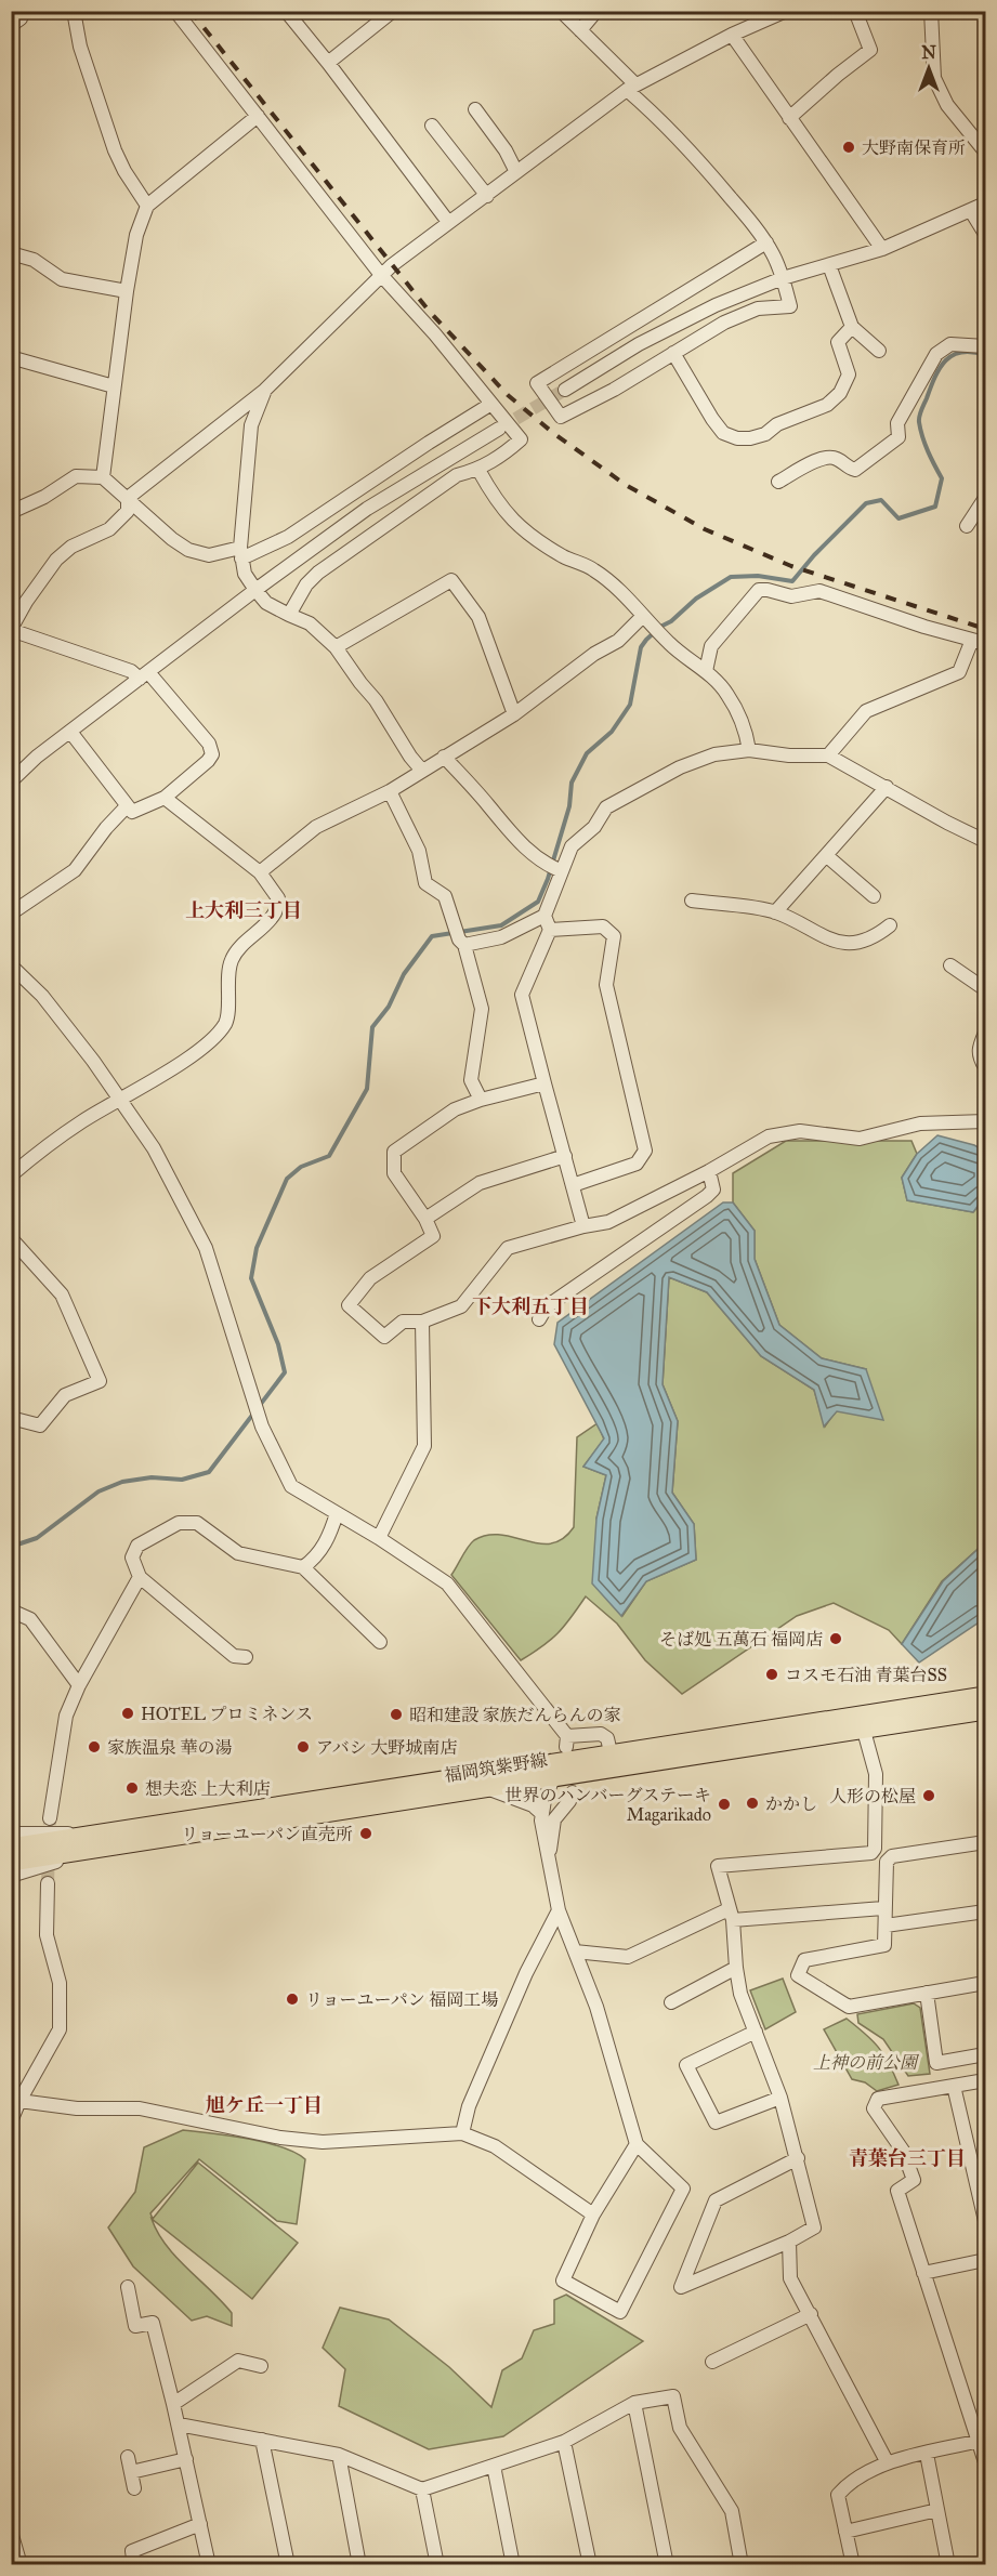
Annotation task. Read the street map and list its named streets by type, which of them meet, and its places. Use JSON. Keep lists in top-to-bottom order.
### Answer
{
  "streets": {
    "main road": ["福岡筑紫野線"]
  },
  "districts": [
    "上大利三丁目",
    "下大利五丁目",
    "旭ケ丘一丁目",
    "青葉台三丁目"
  ],
  "parks": ["上神の前公園"],
  "places": [
    "大野南保育所",
    "そば処 五萬石 福岡店",
    "コスモ石油 青葉台SS",
    "HOTEL プロミネンス",
    "昭和建設 家族だんらんの家",
    "家族温泉 華の湯",
    "アバシ 大野城南店",
    "想夫恋 上大利店",
    "人形の松屋",
    "かかし",
    "世界のハンバーグステーキ Magarikado",
    "リョーユーパン直売所",
    "リョーユーパン 福岡工場"
  ],
  "north": "top"
}
